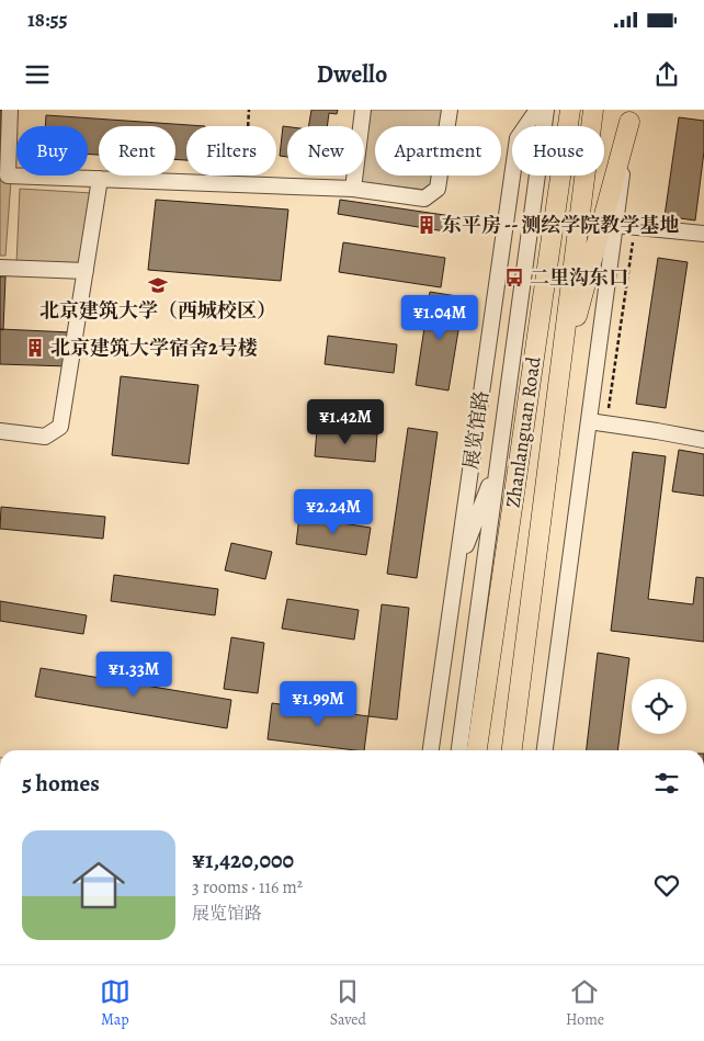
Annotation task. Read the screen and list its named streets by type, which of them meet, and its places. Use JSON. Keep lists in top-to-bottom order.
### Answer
{
  "streets": {
    "main road": ["Zhanlanguan Road"],
    "street": ["展览馆路"]
  },
  "places": {
    "building": ["东平房 -- 测绘学院教学基地", "北京建筑大学宿舍2号楼"],
    "bus stop": ["二里沟东口"],
    "school or university": ["北京建筑大学（西城校区）"]
  },
  "page": {
    "status": "18:55",
    "header": "Dwello",
    "chip": [
      "Buy",
      "Rent",
      "Filters",
      "New",
      "Apartment",
      "House"
    ],
    "price": [
      "¥1.04M",
      "¥1.42M",
      "¥2.24M",
      "¥1.33M",
      "¥1.99M"
    ],
    "heading": "5 homes",
    "list": [
      {
        "name": "¥1,420,000",
        "note": "3 rooms · 116 m² · 展览馆路"
      }
    ],
    "tabs": ["Map", "Saved", "Home"]
  }
}
